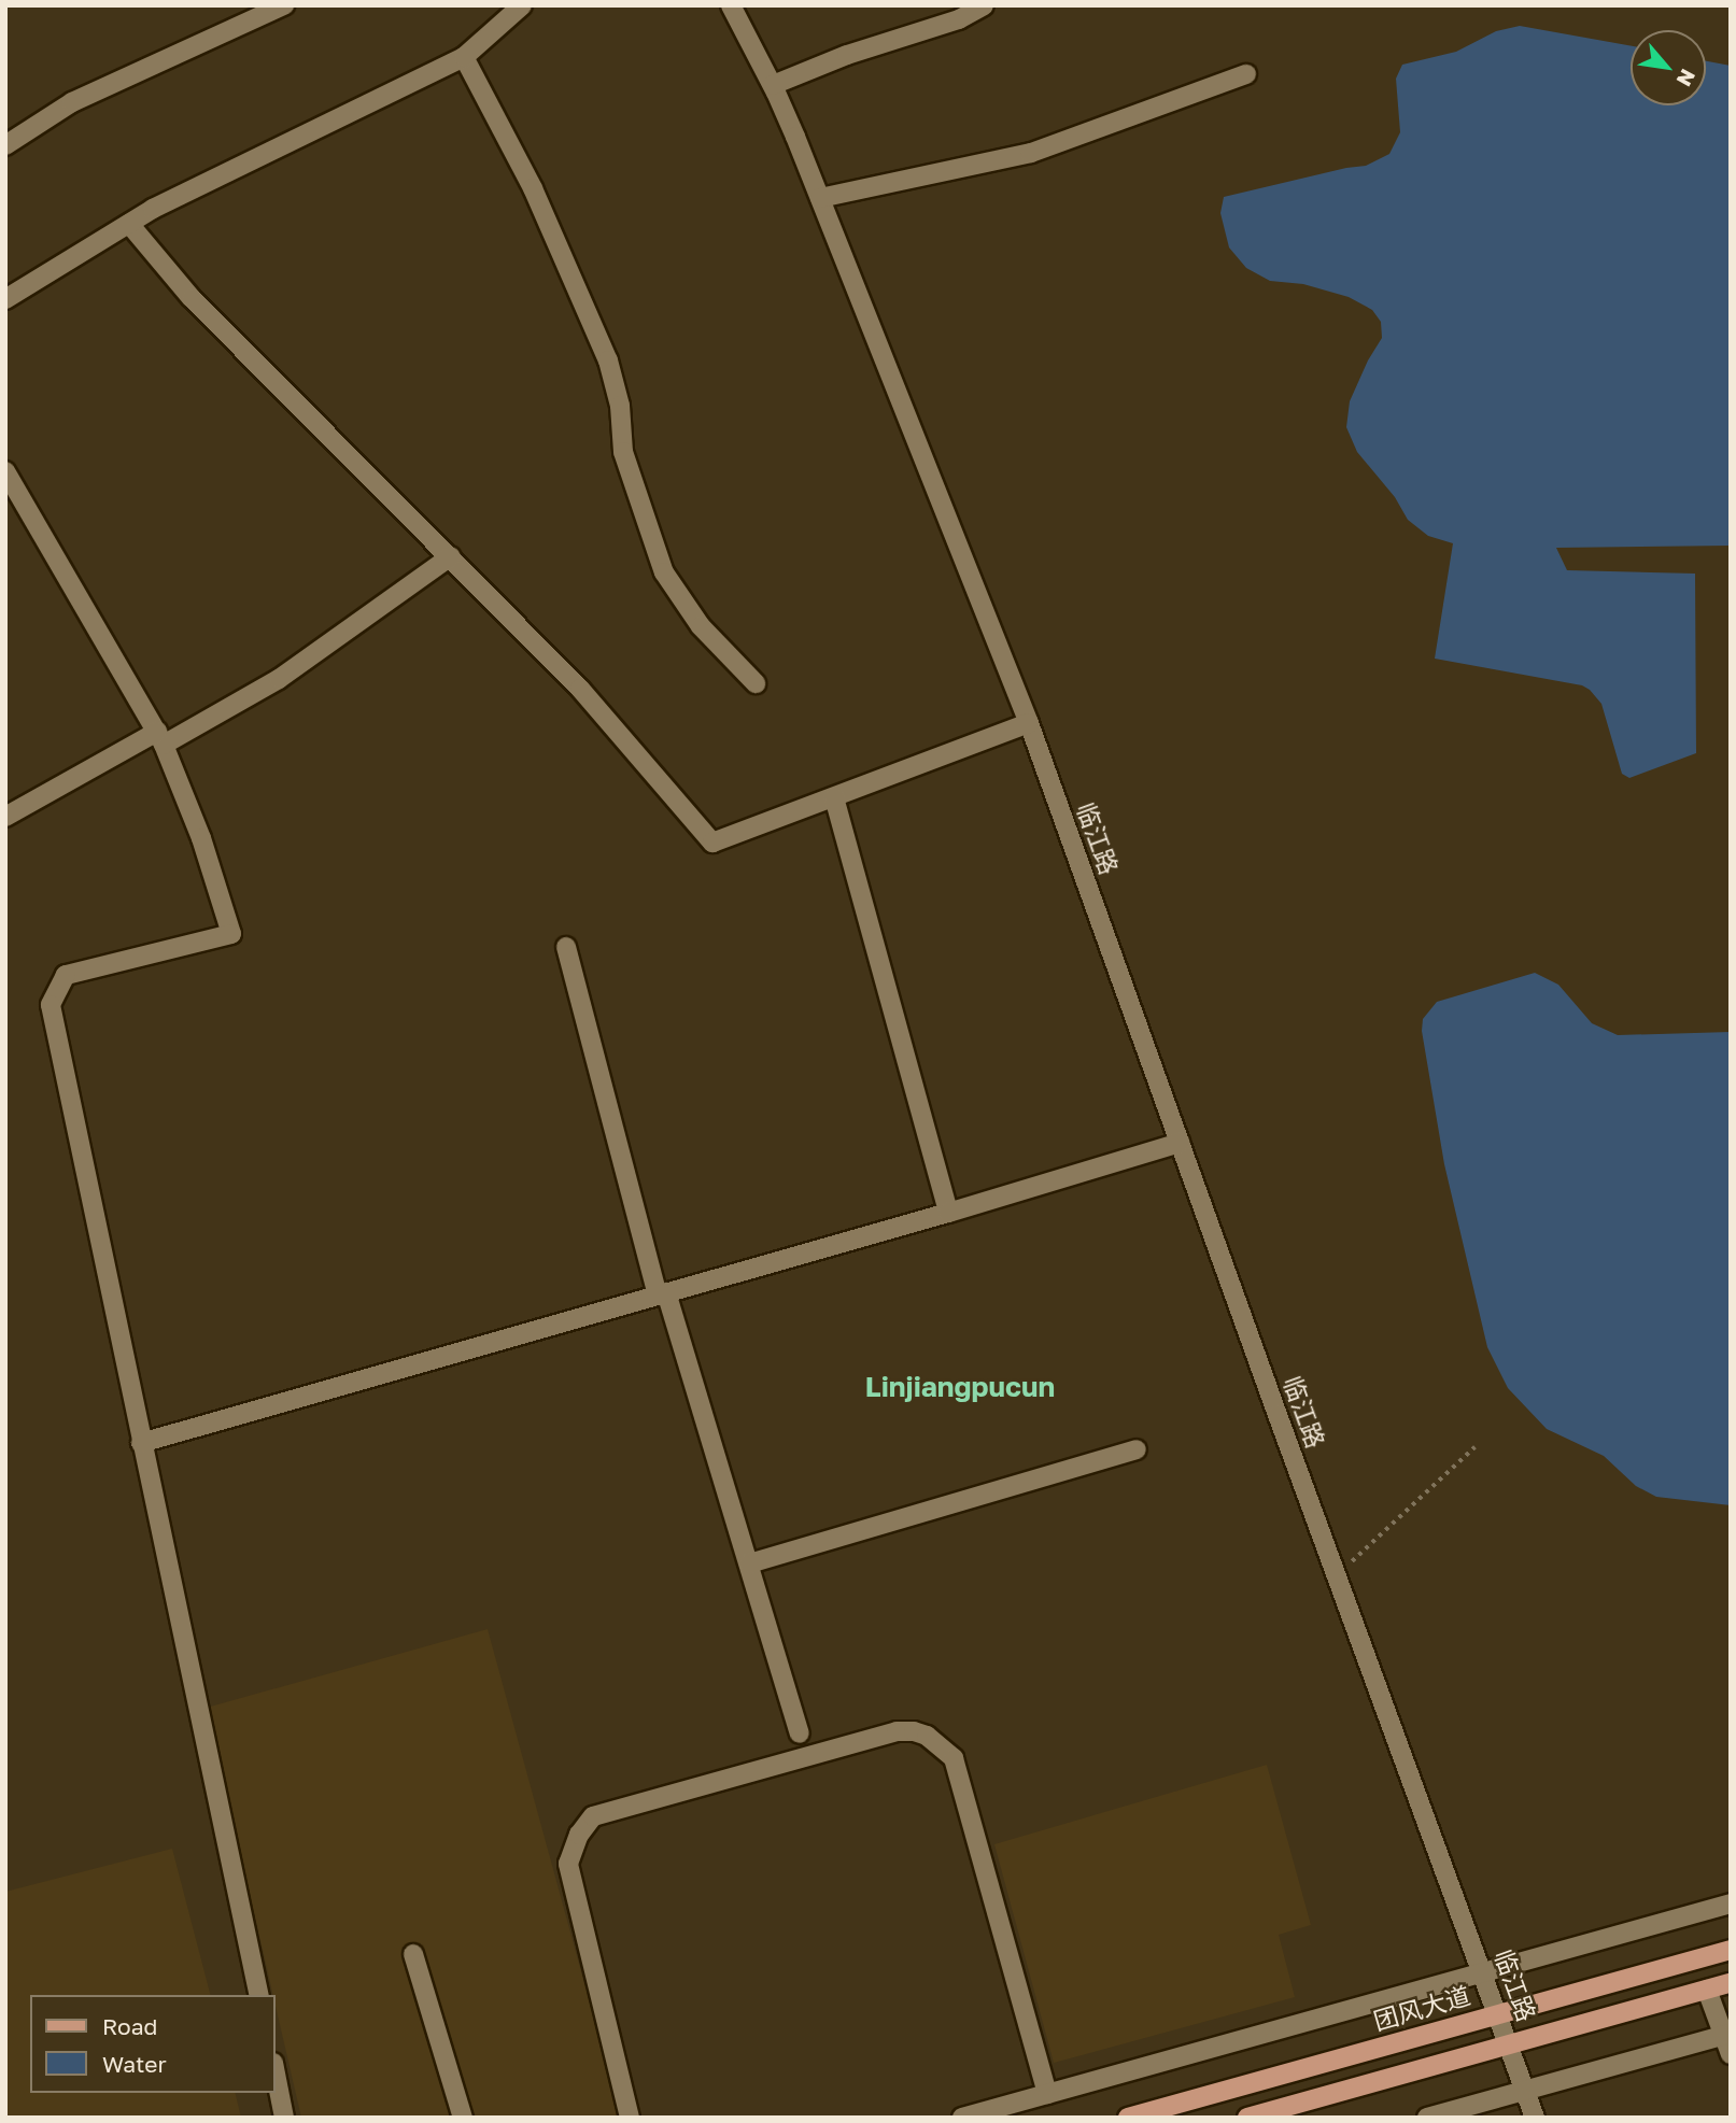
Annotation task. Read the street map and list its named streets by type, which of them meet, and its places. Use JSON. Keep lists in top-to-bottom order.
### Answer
{
  "streets": {
    "main road": ["团风大道"],
    "street": ["临江路"]
  },
  "crossings": [
    ["临江路", "团风大道"]
  ],
  "districts": ["Linjiangpucun"],
  "legend": ["Road", "Water"],
  "north": "bottom right"
}
